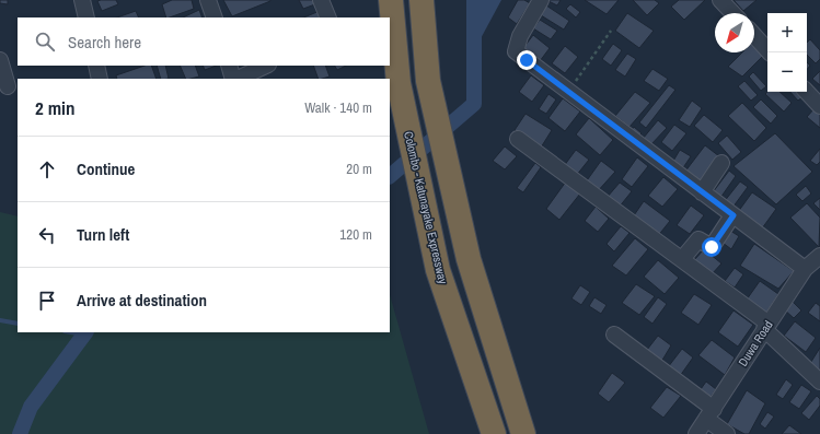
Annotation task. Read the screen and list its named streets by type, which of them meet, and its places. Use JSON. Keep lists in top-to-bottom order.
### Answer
{
  "streets": {
    "highway": ["Colombo - Katunayake Expressway"],
    "street": ["Duwa Road"]
  },
  "north": "bottom left",
  "page": {
    "map_buttons": ["+", "−"],
    "search": "Search here",
    "heading": ["2 min", "Walk · 140 m"],
    "list": [
      ["Continue", "20 m"],
      ["Turn left", "120 m"],
      "Arrive at destination"
    ]
  }
}
